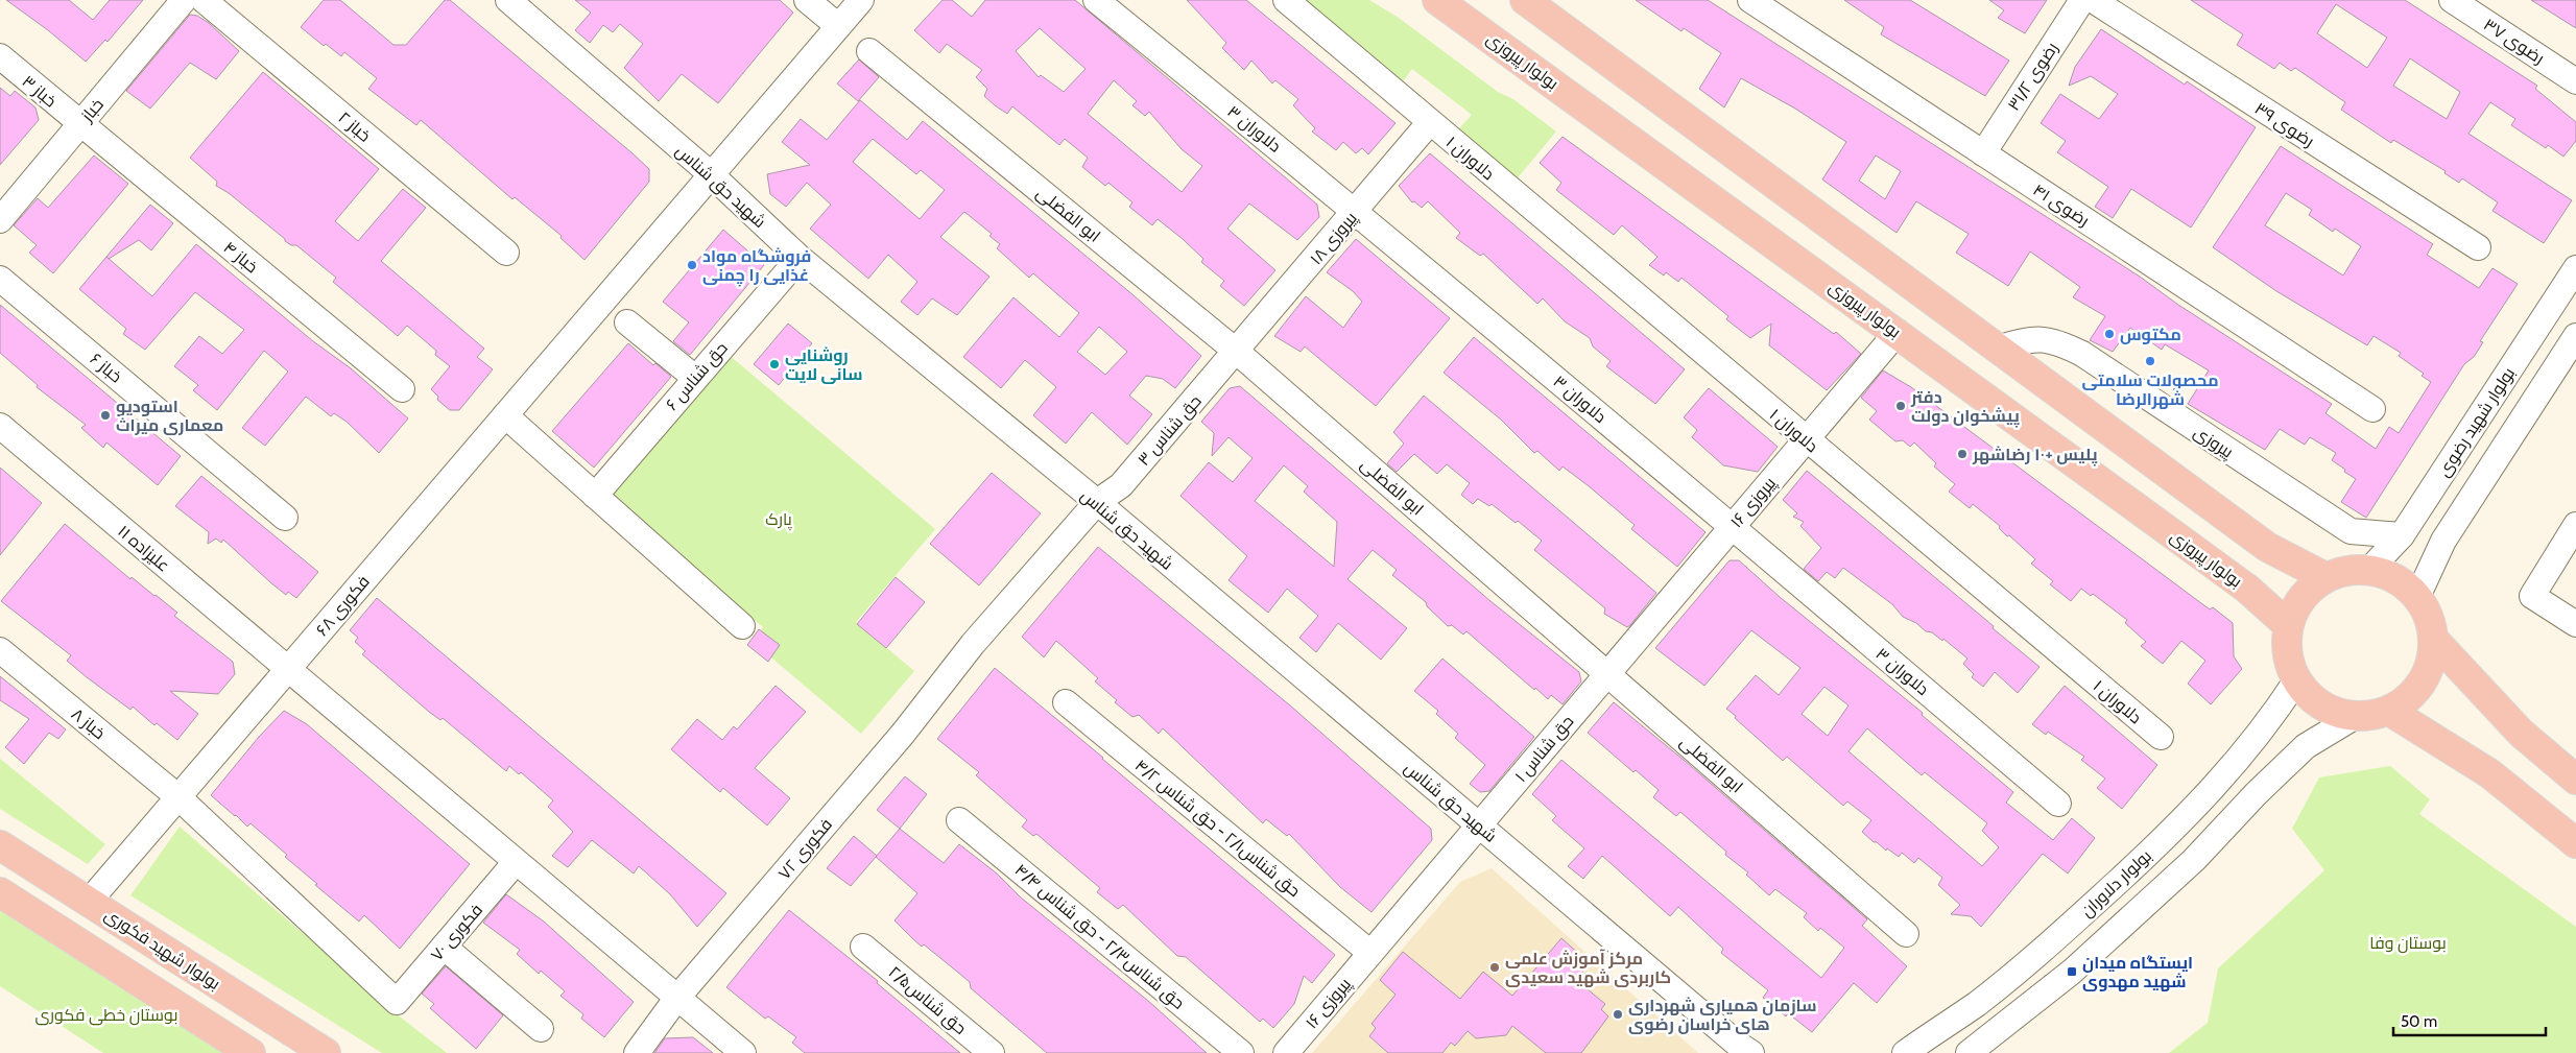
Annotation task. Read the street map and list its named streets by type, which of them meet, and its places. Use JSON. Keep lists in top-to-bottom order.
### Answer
{
  "streets": {
    "main road": ["بولوار پیروزی", "بولوار شهید فکوری"],
    "street": [
      "رضوی ۳۷",
      "رضوی ۳۱/۲",
      "خباز ۳",
      "خباز",
      "رضوی ۳۹",
      "خباز ۲",
      "دلاوران ۳",
      "دلاوران ۱",
      "شهید حق شناس",
      "رضوی ۴۱",
      "ابو الفضلی",
      "پیروزی ۱۸",
      "خباز ۴",
      "خباز ۶",
      "حق شناس ۶",
      "بولوار شهید رضوی",
      "حق شناس ۳",
      "پیروزی",
      "پیروزی ۱۶",
      "علیزاده ۱۱",
      "فکوری ۶۸",
      "خباز ۸",
      "حق شناس ۱",
      "حق شناس۲/۱ - حق شناس ۴/۲",
      "فکوری ۷۲",
      "بولوار دلاوران",
      "فکوری ۷۰",
      "حق شناس۲/۳ - حق شناس ۴/۴",
      "حق شناس۲/۵"
    ]
  },
  "crossings": [
    ["بولوار پیروزی", "بولوار شهید رضوی"],
    ["بولوار پیروزی", "پیروزی ۱۶"],
    ["بولوار پیروزی", "بولوار دلاوران"],
    ["رضوی ۳۱/۲", "رضوی ۴۱"],
    ["خباز ۳", "خباز"],
    ["خباز ۳", "خباز ۴"],
    ["خباز", "خباز ۴"],
    ["دلاوران ۳", "پیروزی ۱۸"],
    ["دلاوران ۳", "پیروزی ۱۶"],
    ["دلاوران ۱", "پیروزی ۱۸"],
    ["دلاوران ۱", "پیروزی ۱۶"],
    ["شهید حق شناس", "حق شناس ۶"],
    ["شهید حق شناس", "حق شناس ۳"],
    ["شهید حق شناس", "فکوری ۶۸"],
    ["شهید حق شناس", "حق شناس ۱"],
    ["ابو الفضلی", "پیروزی ۱۸"],
    ["ابو الفضلی", "حق شناس ۳"],
    ["ابو الفضلی", "پیروزی ۱۶"],
    ["ابو الفضلی", "حق شناس ۱"],
    ["پیروزی ۱۸", "حق شناس ۳"],
    ["بولوار شهید رضوی", "پیروزی"],
    ["بولوار شهید رضوی", "بولوار دلاوران"],
    ["حق شناس ۳", "فکوری ۷۲"],
    ["پیروزی ۱۶", "حق شناس ۱"],
    ["پیروزی ۱۶", "حق شناس۲/۱ - حق شناس ۴/۲"],
    ["علیزاده ۱۱", "فکوری ۶۸"],
    ["علیزاده ۱۱", "فکوری ۷۲"],
    ["علیزاده ۱۱", "فکوری ۷۰"],
    ["فکوری ۶۸", "خباز ۸"],
    ["فکوری ۶۸", "بولوار شهید فکوری"],
    ["خباز ۸", "فکوری ۷۰"],
    ["حق شناس ۱", "حق شناس۲/۱ - حق شناس ۴/۲"]
  ],
  "parks": ["پارک", "بوستان وفا", "بوستان خطی فکوری"],
  "places": {
    "other": [
      "فروشگاه مواد غذایی را چمنی",
      "مکتوس",
      "محصولات سلامتی شهرالرضا",
      "روشنایی سانی لایت",
      "دفتر پیشخوان دولت",
      "استودیو معماری میراث",
      "پلیس +۱۰ رضاشهر",
      "مرکز آموزش علمی کاربردی شهید سعیدی",
      "سازمان همیاری شهرداری های خراسان رضوی"
    ],
    "transit": ["ایستگاه میدان شهید مهدوی"]
  },
  "scale_bar": "50 m"
}
